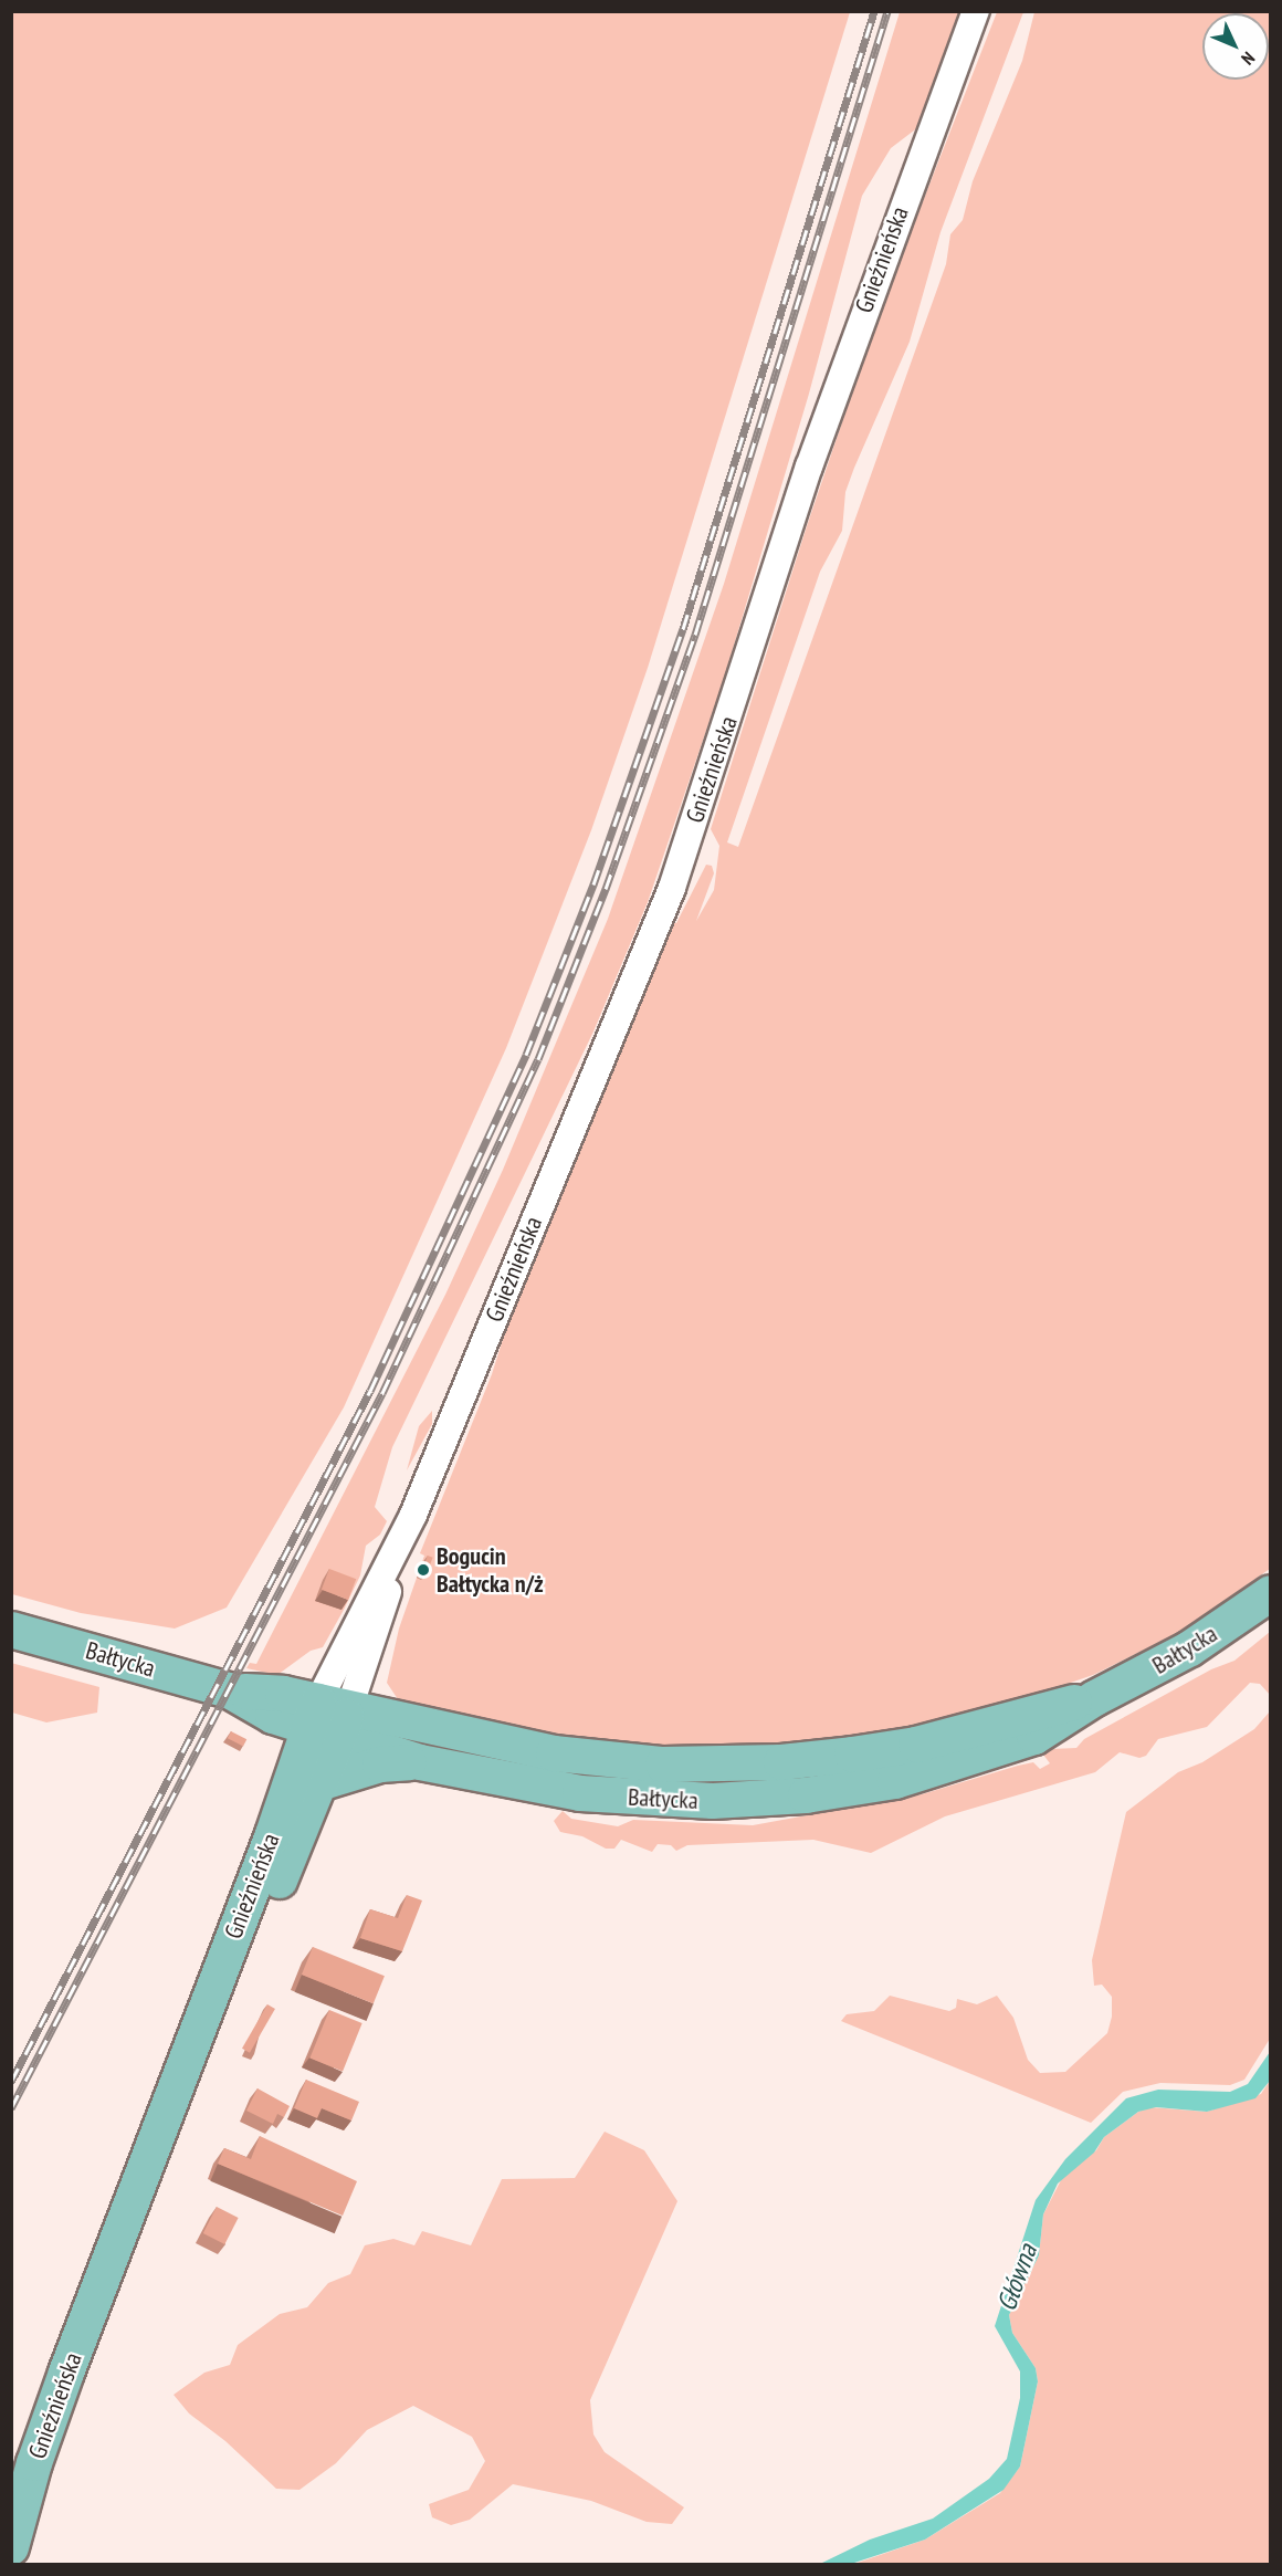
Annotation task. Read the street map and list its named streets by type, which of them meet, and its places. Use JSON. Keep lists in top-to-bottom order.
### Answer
{
  "streets": {
    "main road": ["Gnieźnieńska", "Bałtycka"]
  },
  "crossings": [
    ["Gnieźnieńska", "Bałtycka"]
  ],
  "water": ["Główna"],
  "places": ["Bogucin Bałtycka n/ż"],
  "north": "bottom right"
}
